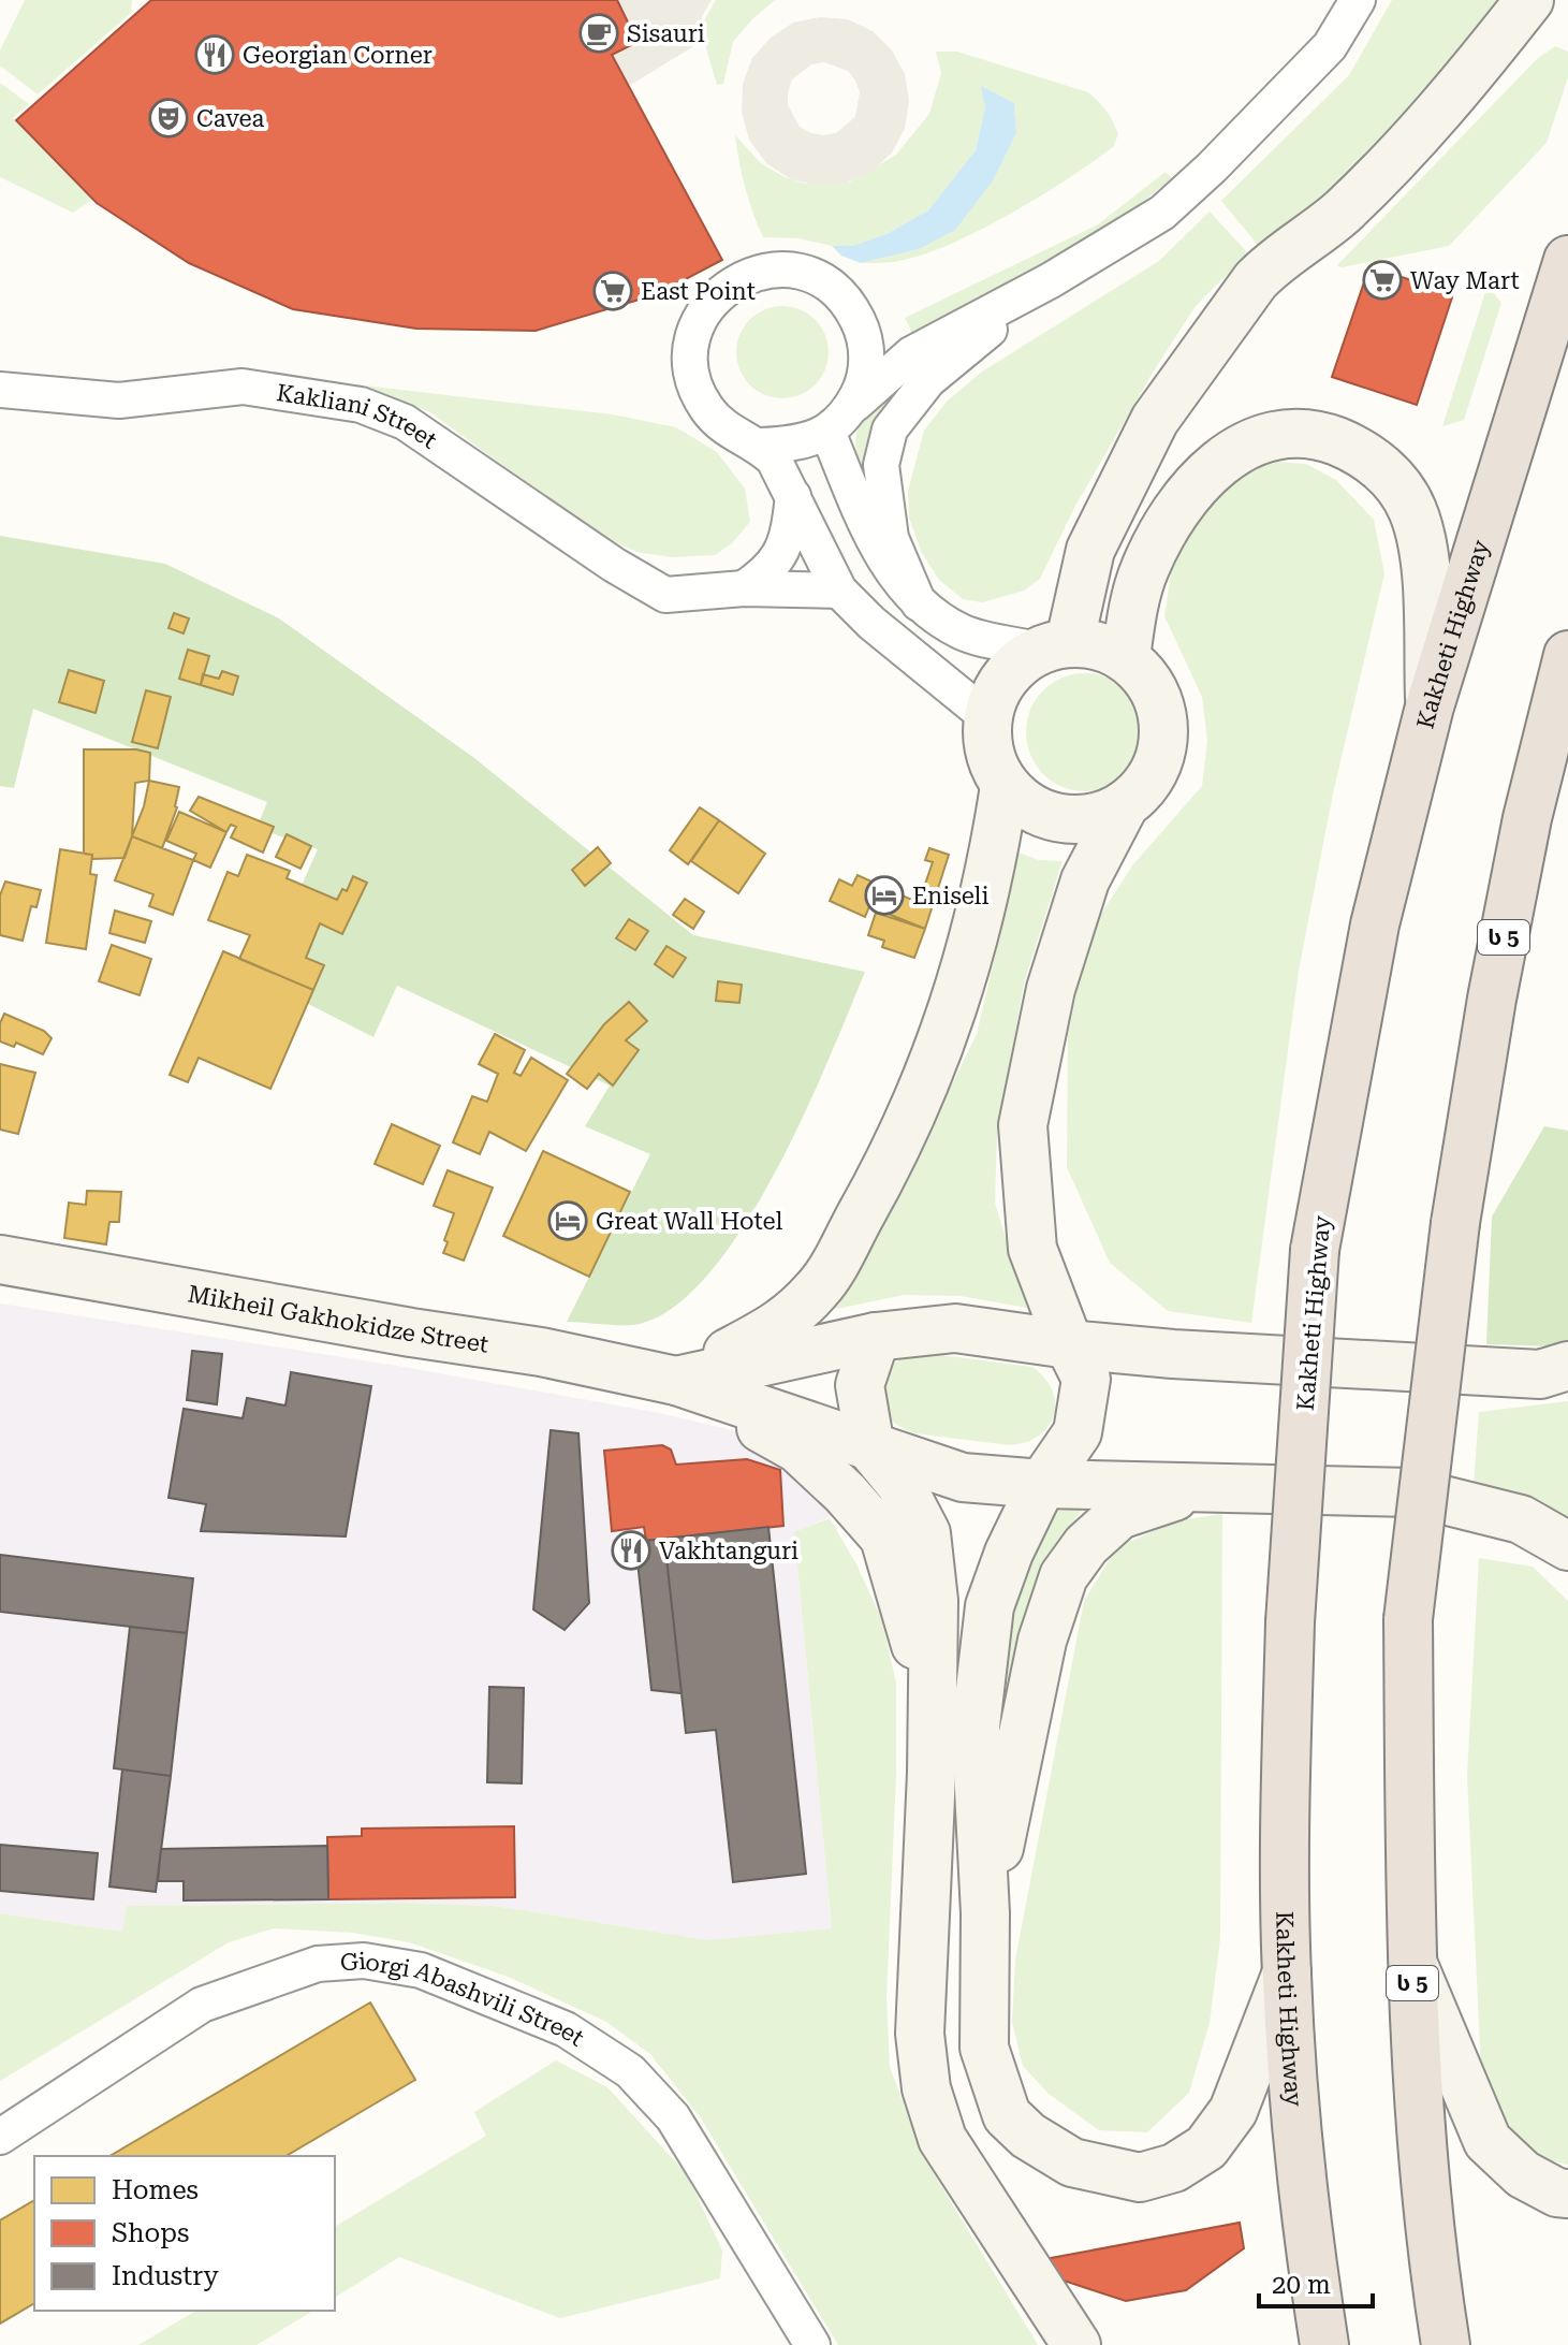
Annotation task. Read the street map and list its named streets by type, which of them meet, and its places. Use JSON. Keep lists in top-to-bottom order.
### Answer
{
  "streets": {
    "highway": ["Kakheti Highway", "ს 5"],
    "main road": ["Mikheil Gakhokidze Street"],
    "street": ["Kakliani Street", "Giorgi Abashvili Street"]
  },
  "places": {
    "cafe": ["Sisauri"],
    "restaurant": ["Georgian Corner", "Vakhtanguri"],
    "theatre": ["Cavea"],
    "supermarket": ["Way Mart", "East Point"],
    "hotel": ["Eniseli", "Great Wall Hotel"]
  },
  "legend": ["Homes", "Shops", "Industry"],
  "scale_bar": "20 m"
}
